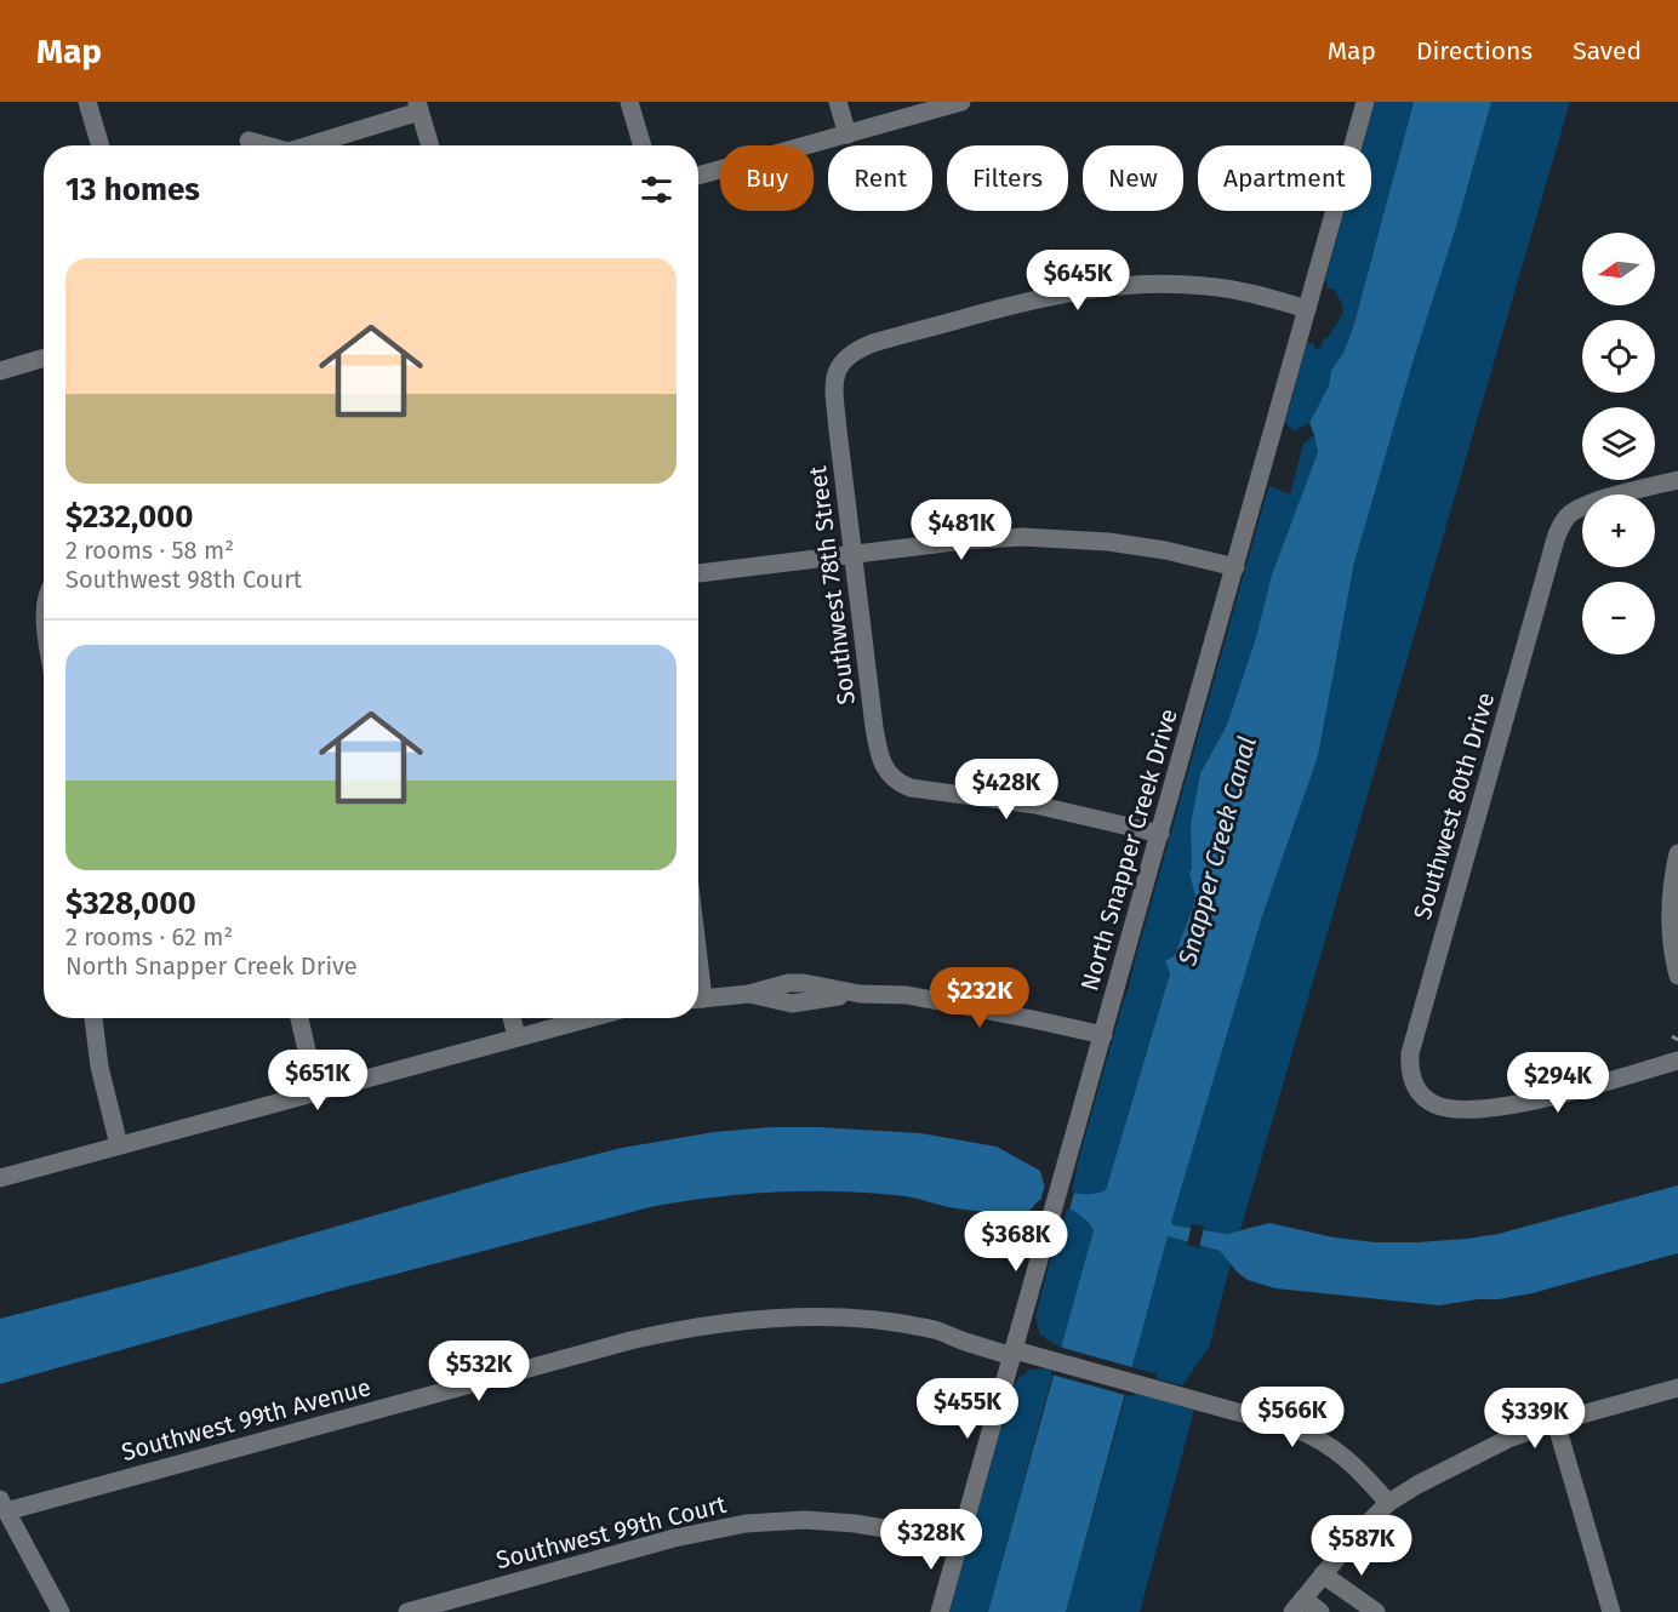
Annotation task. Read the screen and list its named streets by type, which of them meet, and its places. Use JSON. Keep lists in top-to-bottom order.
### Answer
{
  "streets": {
    "street": [
      "Southwest 78th Street",
      "Southwest 80th Drive",
      "North Snapper Creek Drive",
      "Southwest 99th Avenue",
      "Southwest 99th Court"
    ]
  },
  "crossings": [
    ["Southwest 78th Street", "North Snapper Creek Drive"],
    ["North Snapper Creek Drive", "Southwest 99th Avenue"],
    ["North Snapper Creek Drive", "Southwest 99th Court"]
  ],
  "water": ["Snapper Creek Canal"],
  "north": "left",
  "page": {
    "header": "Map",
    "nav": ["Map", "Directions", "Saved"],
    "chip": [
      "Buy",
      "Rent",
      "Filters",
      "New",
      "Apartment"
    ],
    "heading": "13 homes",
    "map_buttons": ["+", "−"],
    "list": [
      {
        "name": "$232,000",
        "note": "2 rooms · 58 m² · Southwest 98th Court"
      },
      {
        "name": "$328,000",
        "note": "2 rooms · 62 m² · North Snapper Creek Drive"
      }
    ],
    "price": [
      "$645K",
      "$481K",
      "$428K",
      "$232K",
      "$651K",
      "$294K",
      "$368K",
      "$532K",
      "$455K",
      "$566K",
      "$339K",
      "$328K",
      "$587K"
    ]
  }
}
